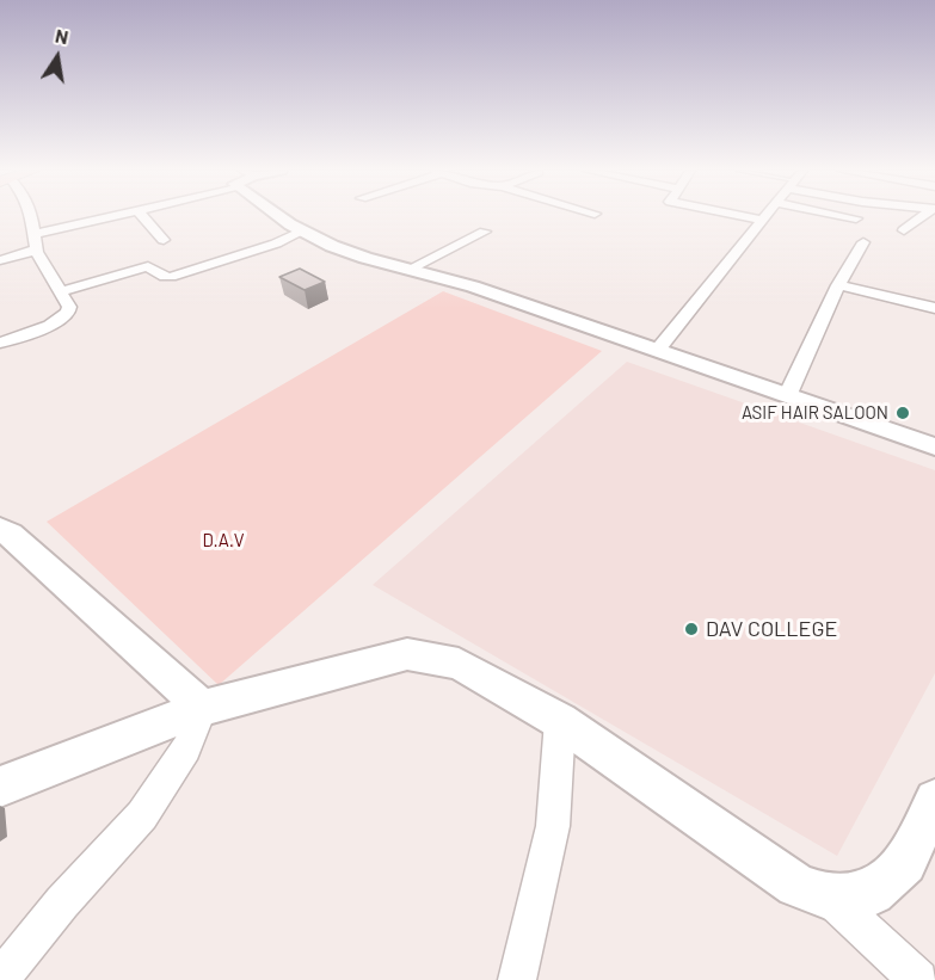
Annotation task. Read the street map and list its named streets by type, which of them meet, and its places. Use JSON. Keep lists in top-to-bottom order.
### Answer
{
  "parks": ["D.A.V"],
  "places": ["ASIF HAIR SALOON", "DAV COLLEGE"],
  "north": "top"
}
